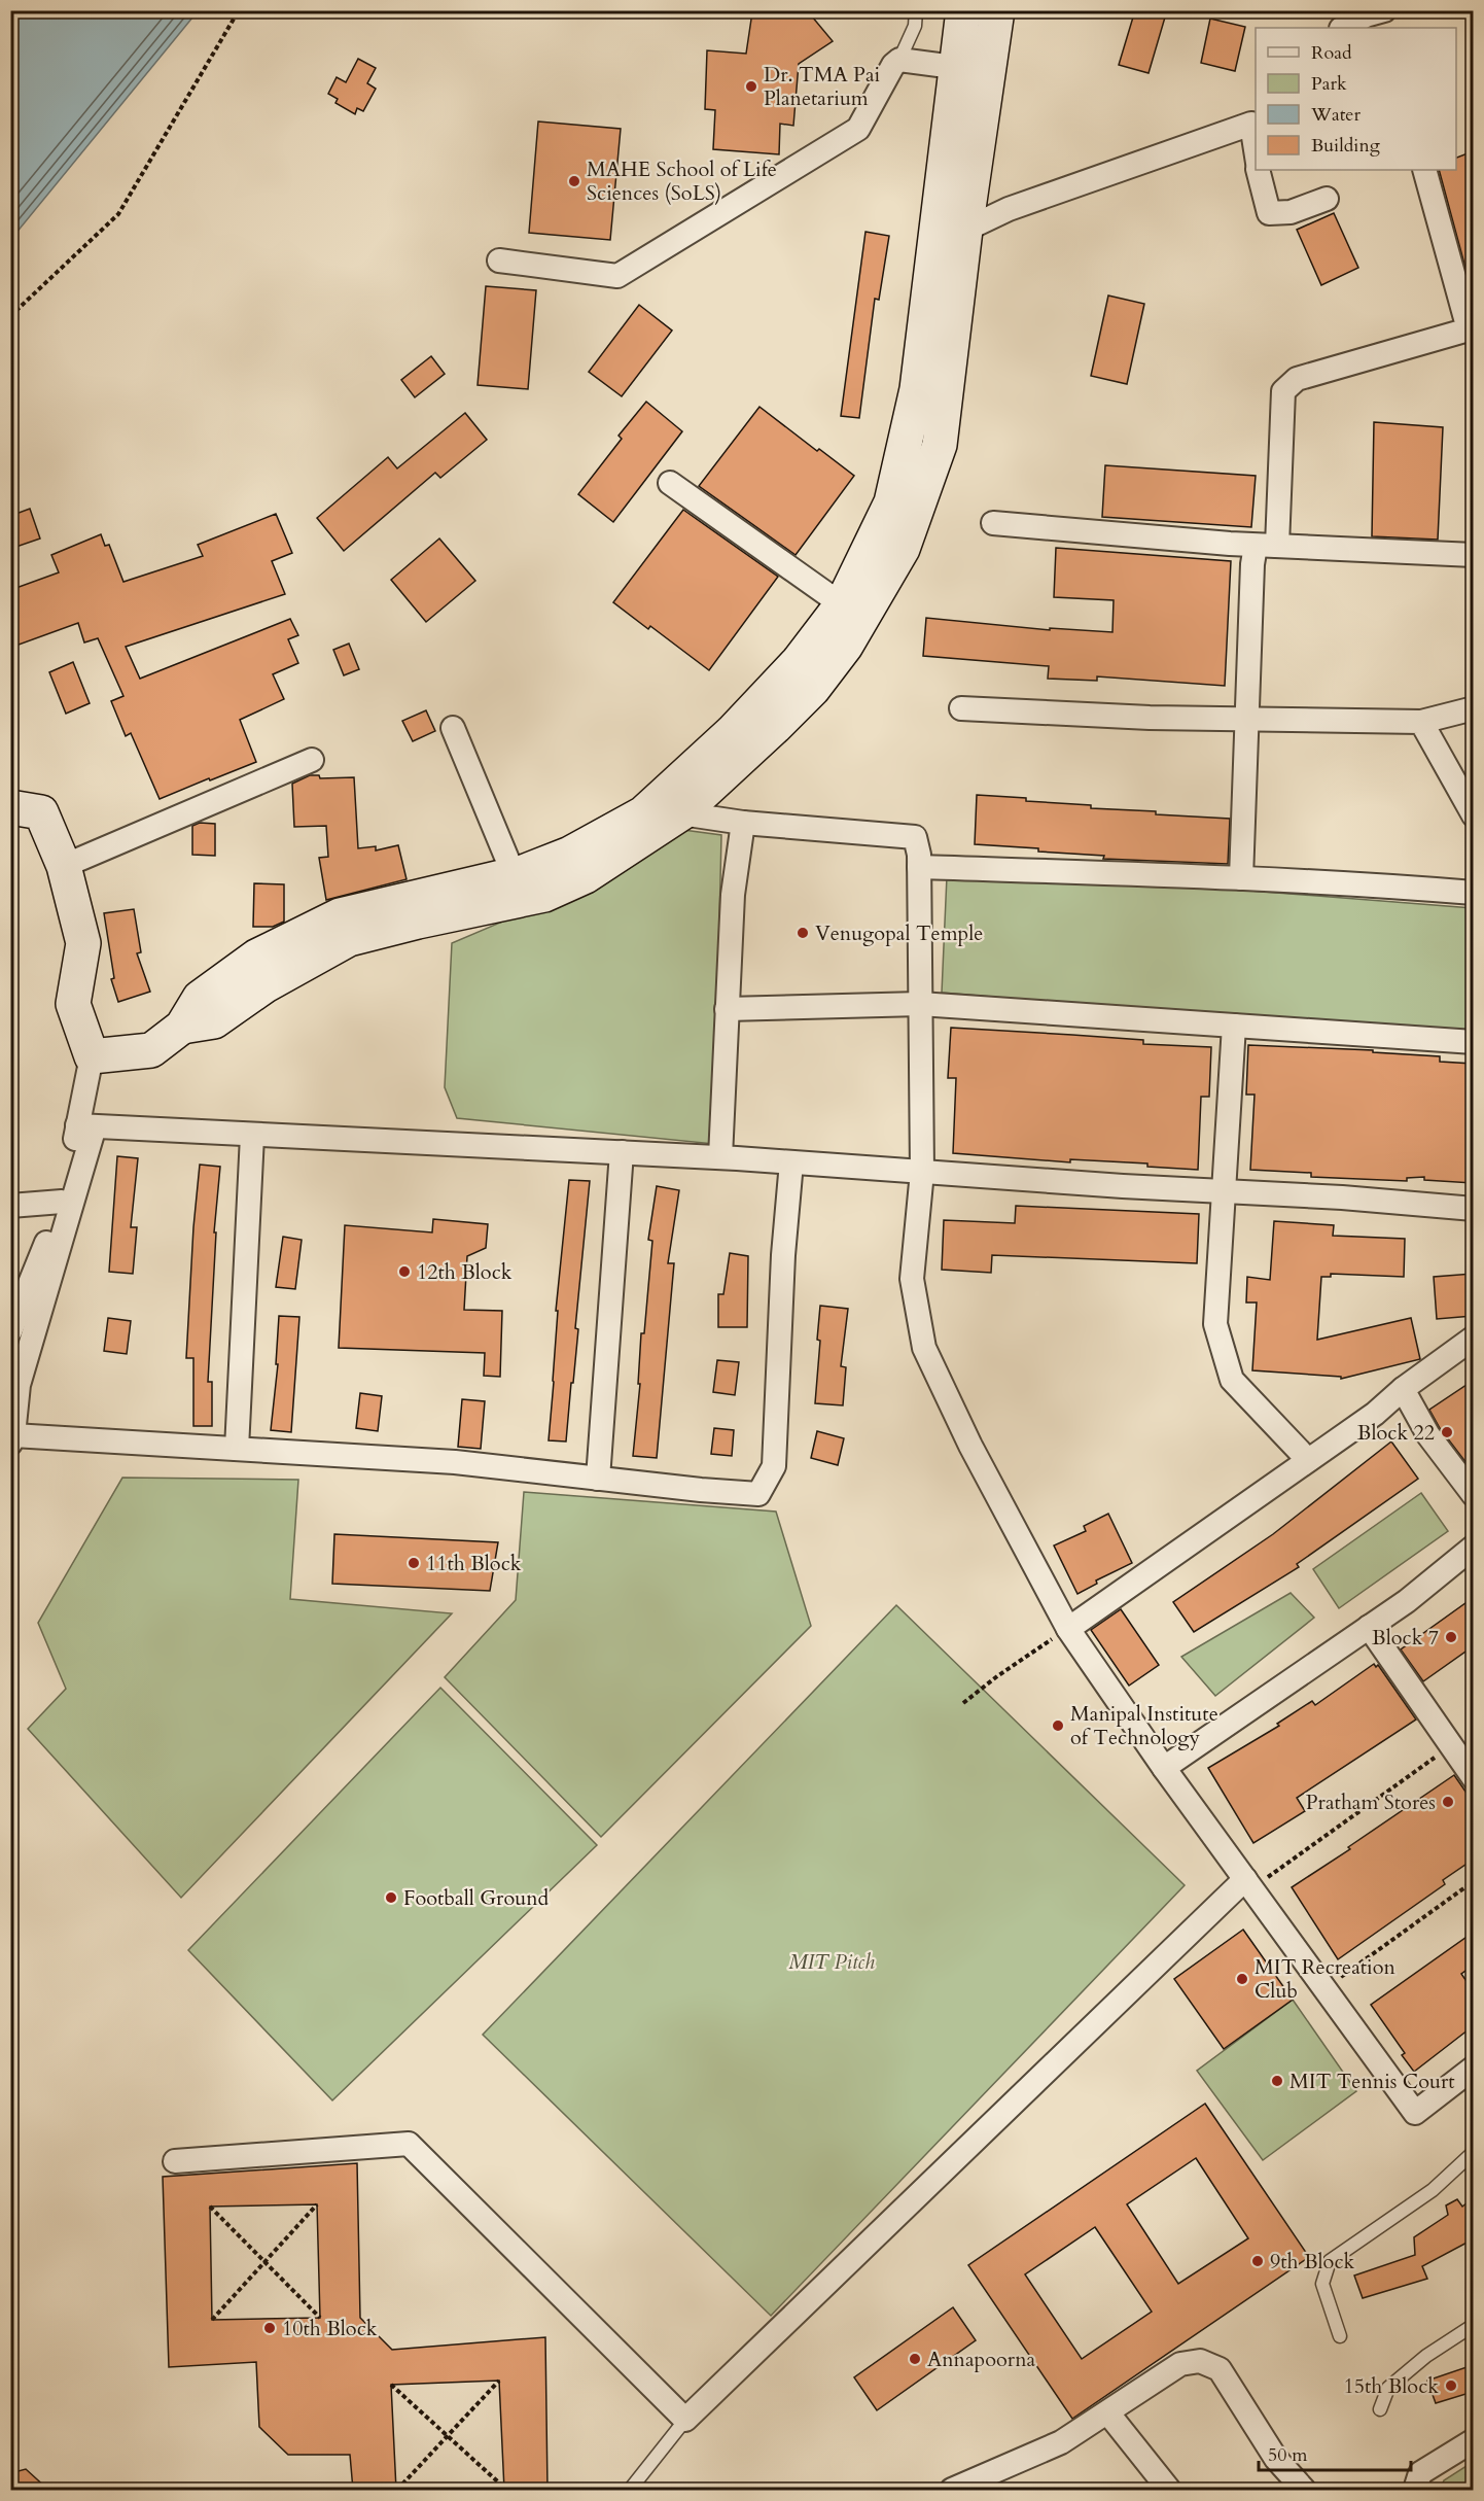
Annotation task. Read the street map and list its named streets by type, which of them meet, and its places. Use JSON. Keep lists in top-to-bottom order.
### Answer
{
  "parks": ["MIT Pitch"],
  "places": [
    "Dr. TMA Pai Planetarium",
    "MAHE School of Life Sciences (SoLS)",
    "Venugopal Temple",
    "12th Block",
    "Block 22",
    "11th Block",
    "Block 7",
    "Manipal Institute of Technology",
    "Pratham Stores",
    "Football Ground",
    "MIT Recreation Club",
    "MIT Tennis Court",
    "9th Block",
    "10th Block",
    "Annapoorna",
    "15th Block"
  ],
  "legend": [
    "Road",
    "Park",
    "Water",
    "Building"
  ],
  "scale_bar": "50 m"
}
